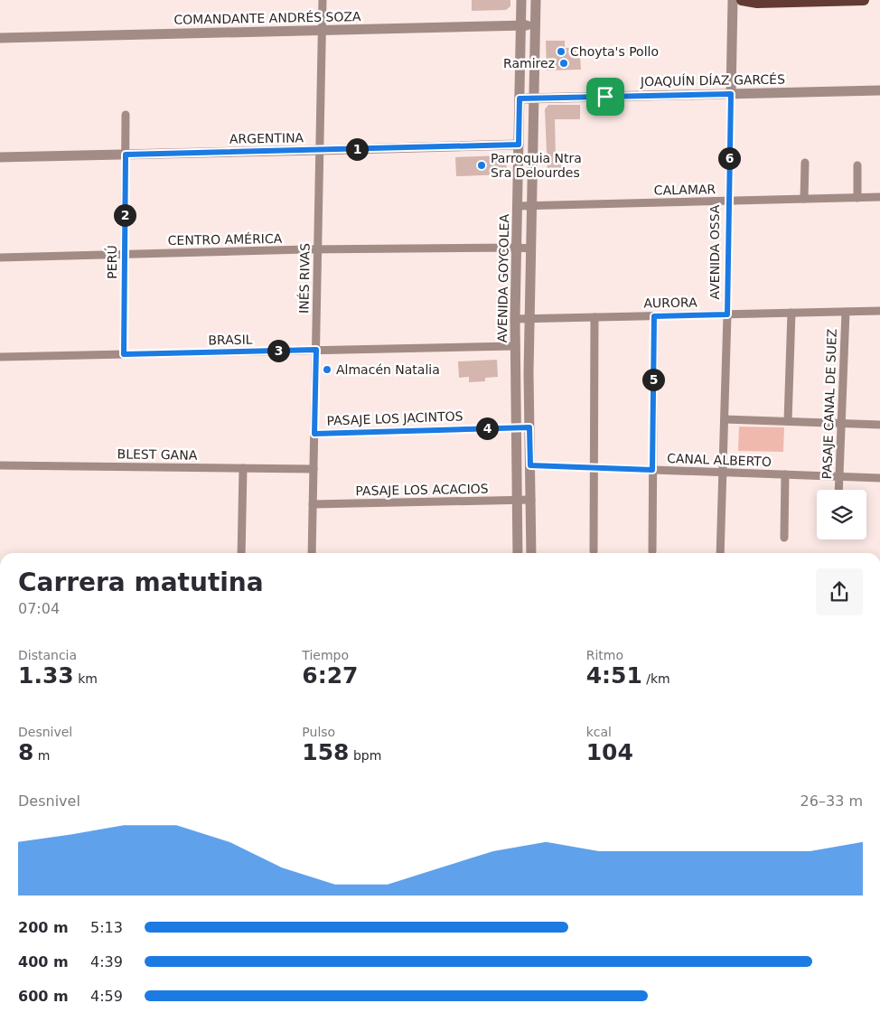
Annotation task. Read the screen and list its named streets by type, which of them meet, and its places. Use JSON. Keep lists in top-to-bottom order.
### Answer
{
  "streets": {
    "street": [
      "COMANDANTE ANDRÉS SOZA",
      "JOAQUÍN DÍAZ GARCÉS",
      "ARGENTINA",
      "CALAMAR",
      "CENTRO AMÉRICA",
      "AVENIDA OSSA",
      "PERÚ",
      "INÉS RIVAS",
      "AVENIDA GOYCOLEA",
      "AURORA",
      "BRASIL",
      "PASAJE CANAL DE SUEZ",
      "PASAJE LOS JACINTOS",
      "BLEST GANA",
      "CANAL ALBERTO",
      "PASAJE LOS ACACIOS"
    ]
  },
  "crossings": [
    ["COMANDANTE ANDRÉS SOZA", "INÉS RIVAS"],
    ["COMANDANTE ANDRÉS SOZA", "AVENIDA GOYCOLEA"],
    ["JOAQUÍN DÍAZ GARCÉS", "AVENIDA OSSA"],
    ["JOAQUÍN DÍAZ GARCÉS", "AVENIDA GOYCOLEA"],
    ["ARGENTINA", "PERÚ"],
    ["ARGENTINA", "INÉS RIVAS"],
    ["ARGENTINA", "AVENIDA GOYCOLEA"],
    ["CALAMAR", "AVENIDA OSSA"],
    ["CALAMAR", "AVENIDA GOYCOLEA"],
    ["CENTRO AMÉRICA", "PERÚ"],
    ["CENTRO AMÉRICA", "INÉS RIVAS"],
    ["CENTRO AMÉRICA", "AVENIDA GOYCOLEA"],
    ["AVENIDA OSSA", "AURORA"],
    ["AVENIDA OSSA", "CANAL ALBERTO"],
    ["PERÚ", "BRASIL"],
    ["INÉS RIVAS", "BRASIL"],
    ["INÉS RIVAS", "PASAJE LOS JACINTOS"],
    ["INÉS RIVAS", "BLEST GANA"],
    ["INÉS RIVAS", "PASAJE LOS ACACIOS"],
    ["AVENIDA GOYCOLEA", "AURORA"],
    ["AVENIDA GOYCOLEA", "BRASIL"],
    ["AVENIDA GOYCOLEA", "PASAJE LOS JACINTOS"],
    ["AVENIDA GOYCOLEA", "PASAJE LOS ACACIOS"],
    ["AURORA", "PASAJE CANAL DE SUEZ"],
    ["PASAJE CANAL DE SUEZ", "CANAL ALBERTO"]
  ],
  "places": [
    "Choyta's Pollo",
    "Ramirez",
    "Parroquia Ntra Sra Delourdes",
    "Almacén Natalia"
  ],
  "page": {
    "pins": [
      "1",
      "6",
      "2",
      "3",
      "5",
      "4"
    ],
    "heading": ["Carrera matutina", "07:04"],
    "stats": [
      ["Distancia", "1.33 km"],
      ["Tiempo", "6:27"],
      ["Ritmo", "4:51 /km"],
      ["Desnivel", "8 m"],
      ["Pulso", "158 bpm"],
      ["kcal", "104"]
    ],
    "chart": ["Desnivel", "26–33 m"],
    "list": [
      {
        "name": "200 m",
        "note": "5:13"
      },
      {
        "name": "400 m",
        "note": "4:39"
      },
      {
        "name": "600 m",
        "note": "4:59"
      }
    ]
  }
}
